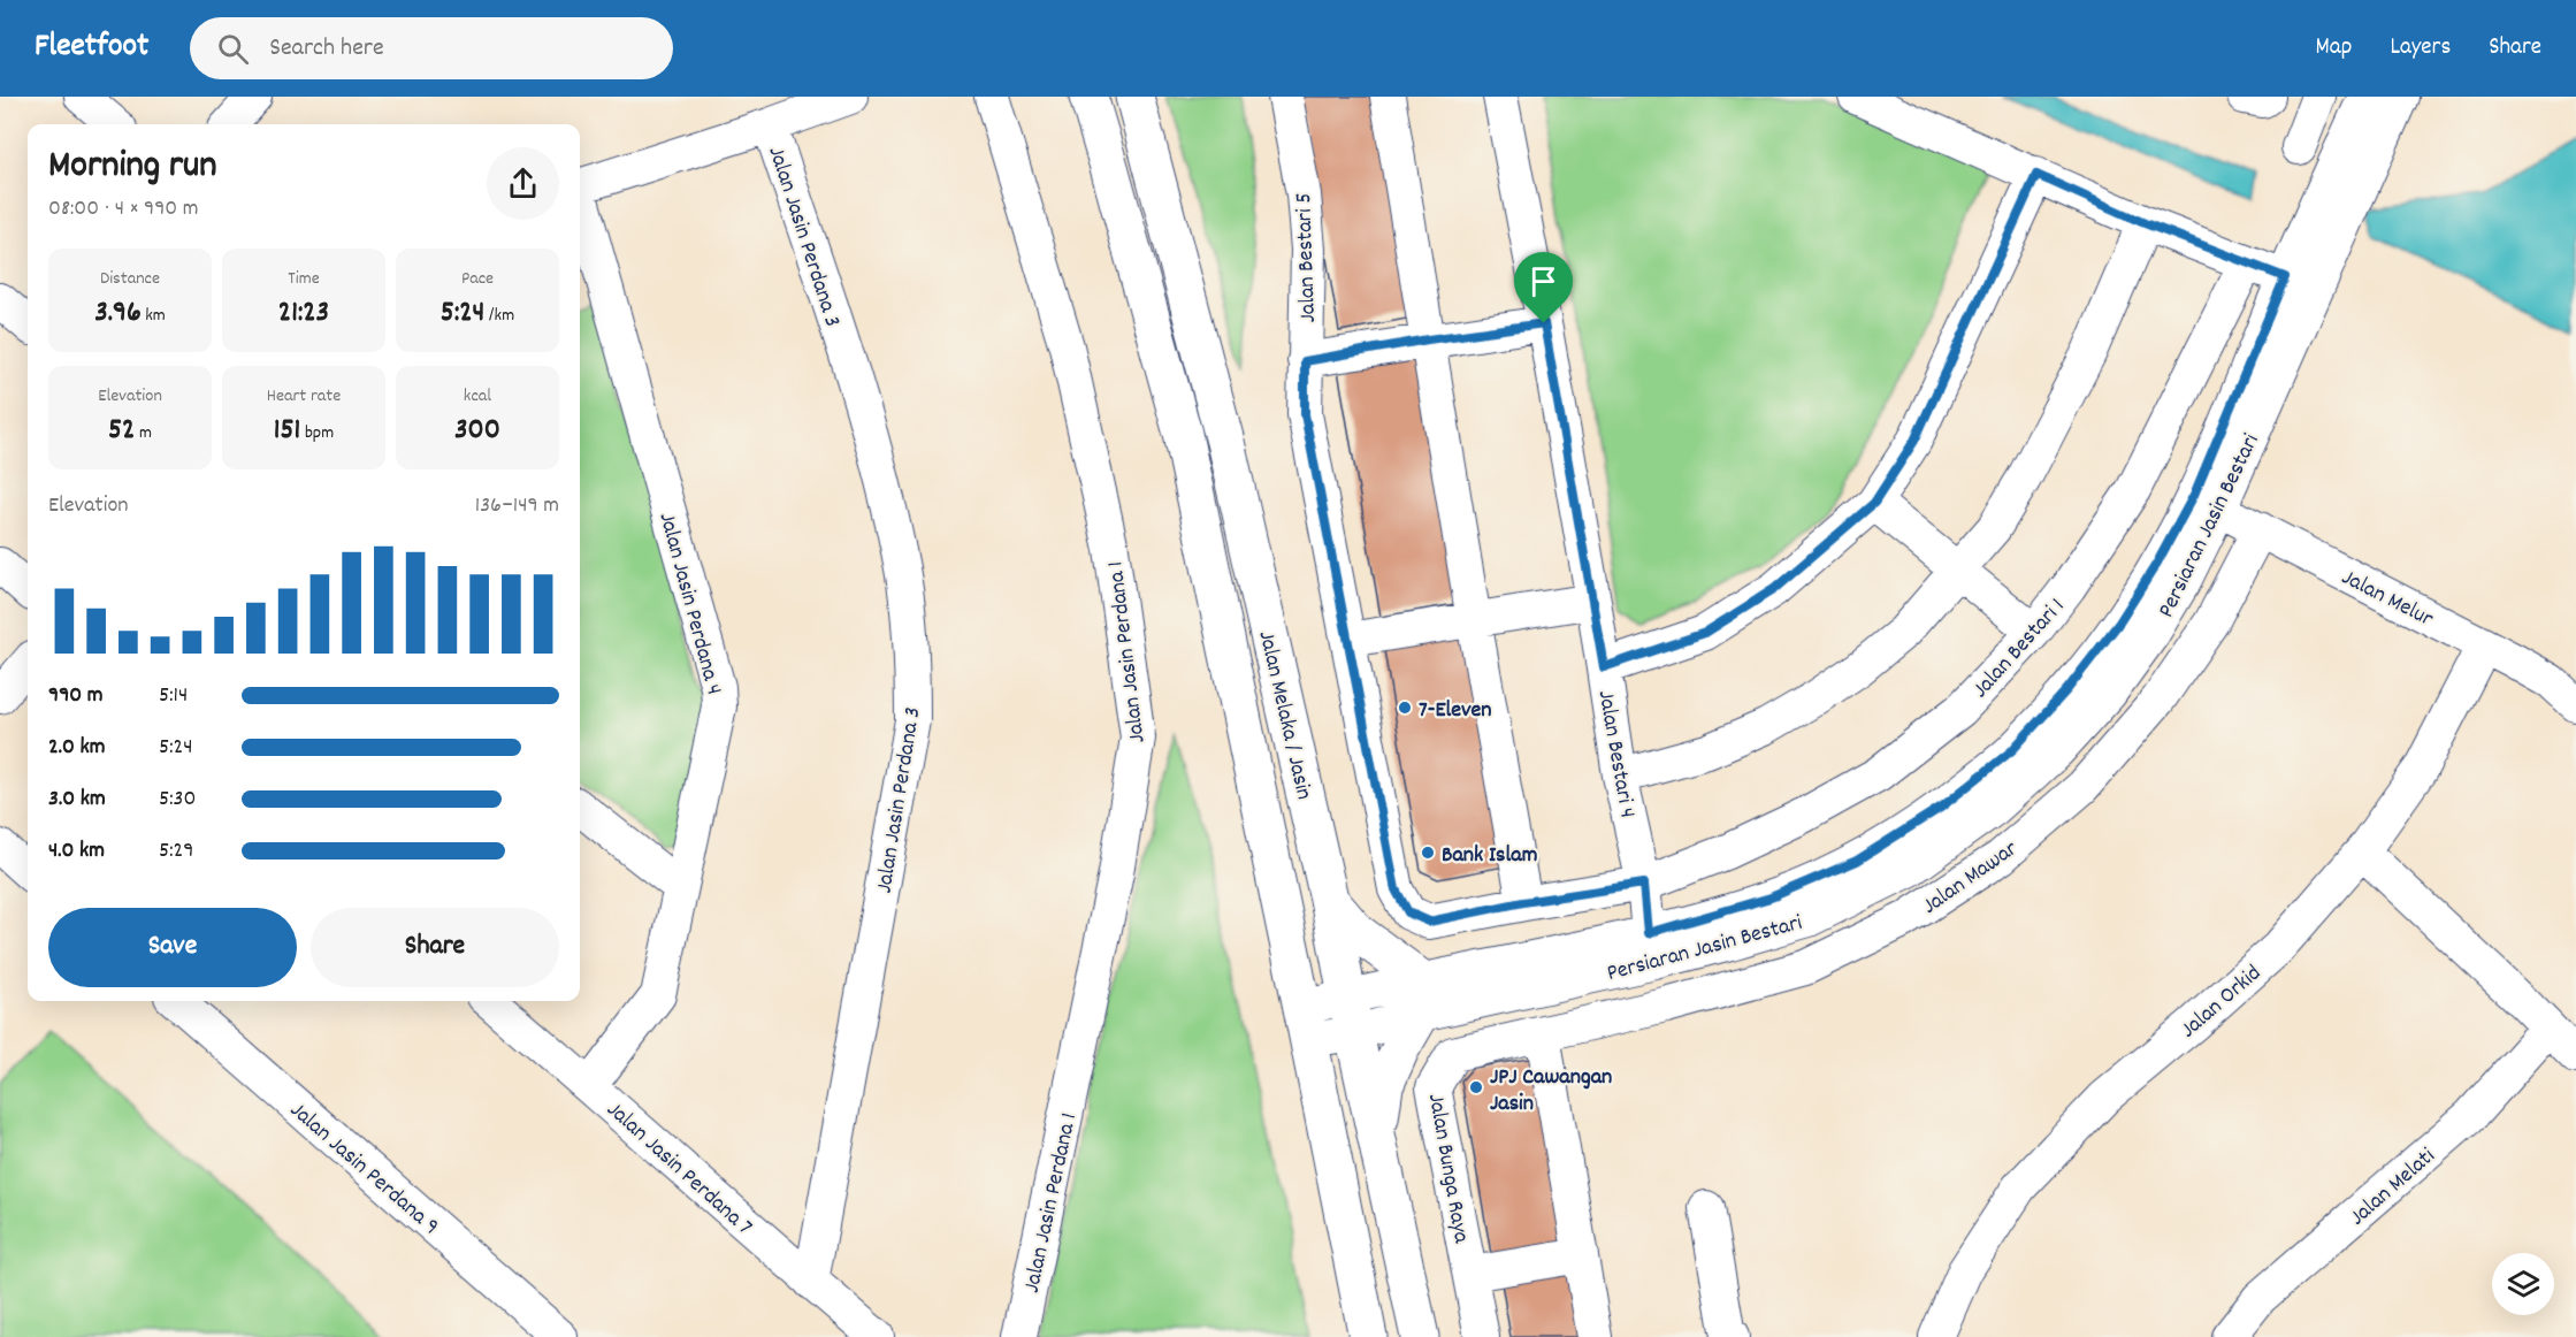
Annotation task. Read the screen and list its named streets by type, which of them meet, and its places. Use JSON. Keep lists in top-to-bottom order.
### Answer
{
  "streets": {
    "main road": ["Jalan Melaka / Jasin"],
    "street": [
      "Jalan Jasin Perdana 3",
      "Jalan Bestari 5",
      "Persiaran Jasin Bestari",
      "Jalan Melur",
      "Jalan Jasin Perdana 4",
      "Jalan Bestari 1",
      "Jalan Jasin Perdana 1",
      "Jalan Bestari 4",
      "Jalan Mawar",
      "Jalan Orkid",
      "Jalan Jasin Perdana 9",
      "Jalan Jasin Perdana 7",
      "Jalan Bunga Raya",
      "Jalan Melati"
    ]
  },
  "crossings": [
    ["Jalan Jasin Perdana 3", "Jalan Jasin Perdana 7"],
    ["Jalan Bestari 5", "Jalan Bestari 1"],
    ["Jalan Bestari 5", "Jalan Bestari 4"],
    ["Persiaran Jasin Bestari", "Jalan Melur"],
    ["Persiaran Jasin Bestari", "Jalan Melaka / Jasin"],
    ["Persiaran Jasin Bestari", "Jalan Bestari 4"],
    ["Jalan Melur", "Jalan Mawar"],
    ["Jalan Melur", "Jalan Orkid"],
    ["Jalan Jasin Perdana 4", "Jalan Jasin Perdana 7"],
    ["Jalan Bestari 1", "Jalan Bestari 4"],
    ["Jalan Mawar", "Jalan Bunga Raya"]
  ],
  "places": ["7-Eleven", "Bank Islam", "JPJ Cawangan Jasin"],
  "page": {
    "header": "Fleetfoot",
    "search": "Search here",
    "nav": ["Map", "Layers", "Share"],
    "heading": ["Morning run", "08:00 · 4 × 990 m"],
    "stats": [
      ["Distance", "3.96 km"],
      ["Time", "21:23"],
      ["Pace", "5:24 /km"],
      ["Elevation", "52 m"],
      ["Heart rate", "151 bpm"],
      ["kcal", "300"]
    ],
    "chart": ["Elevation", "136–149 m"],
    "list": [
      {
        "name": "990 m",
        "note": "5:14"
      },
      {
        "name": "2.0 km",
        "note": "5:24"
      },
      {
        "name": "3.0 km",
        "note": "5:30"
      },
      {
        "name": "4.0 km",
        "note": "5:29"
      }
    ],
    "buttons": ["Save", "Share"]
  }
}
